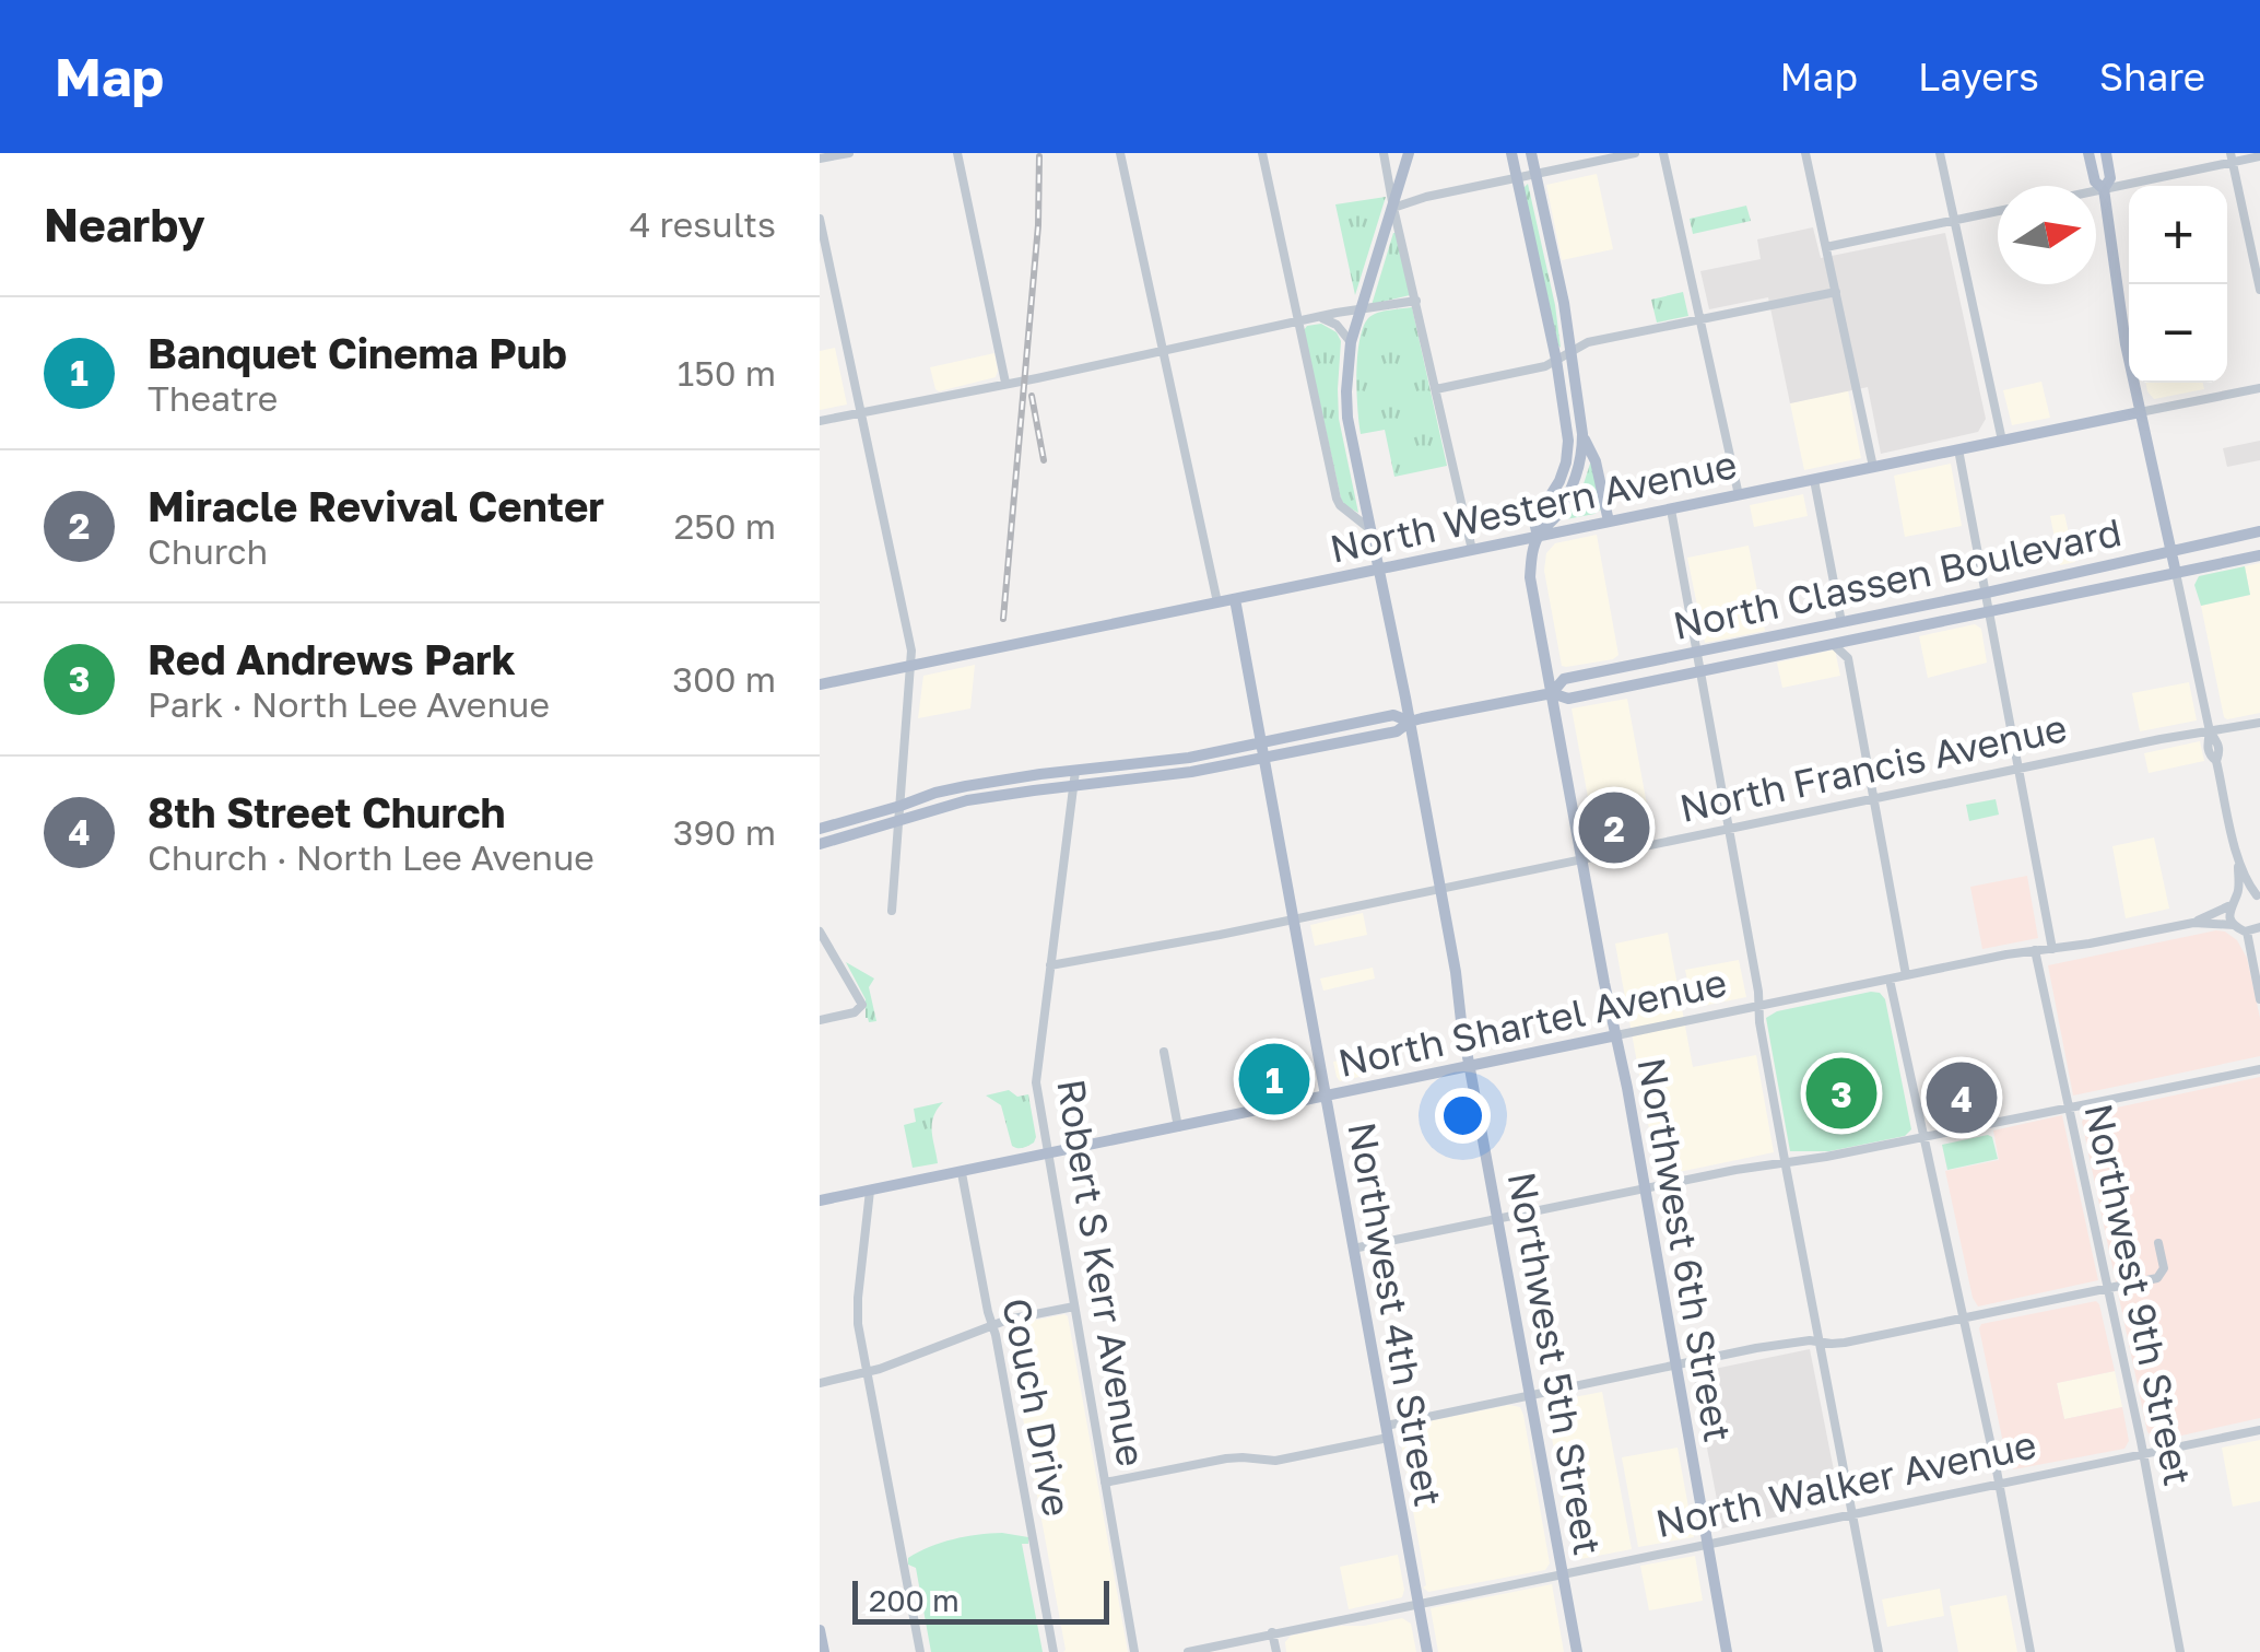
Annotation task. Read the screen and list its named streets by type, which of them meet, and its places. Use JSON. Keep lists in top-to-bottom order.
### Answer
{
  "streets": {
    "main road": [
      "North Western Avenue",
      "North Classen Boulevard",
      "North Shartel Avenue",
      "Northwest 6th Street",
      "Northwest 4th Street",
      "Northwest 5th Street"
    ],
    "street": [
      "North Francis Avenue",
      "Robert S Kerr Avenue",
      "Northwest 9th Street",
      "Couch Drive",
      "North Walker Avenue"
    ]
  },
  "crossings": [
    ["North Western Avenue", "Northwest 6th Street"],
    ["North Western Avenue", "Northwest 4th Street"],
    ["North Western Avenue", "Northwest 5th Street"],
    ["North Classen Boulevard", "Northwest 6th Street"],
    ["North Classen Boulevard", "Robert S Kerr Avenue"],
    ["North Classen Boulevard", "Northwest 4th Street"],
    ["North Classen Boulevard", "Northwest 5th Street"],
    ["North Francis Avenue", "Northwest 6th Street"],
    ["North Francis Avenue", "Robert S Kerr Avenue"],
    ["North Francis Avenue", "Northwest 4th Street"],
    ["North Francis Avenue", "Northwest 5th Street"],
    ["North Shartel Avenue", "Northwest 6th Street"],
    ["North Shartel Avenue", "Robert S Kerr Avenue"],
    ["North Shartel Avenue", "Northwest 9th Street"],
    ["North Shartel Avenue", "Northwest 4th Street"],
    ["North Shartel Avenue", "Northwest 5th Street"],
    ["North Shartel Avenue", "Couch Drive"],
    ["Northwest 6th Street", "North Walker Avenue"],
    ["Northwest 9th Street", "North Walker Avenue"],
    ["Northwest 4th Street", "North Walker Avenue"],
    ["Northwest 5th Street", "North Walker Avenue"]
  ],
  "scale_bar": "200 m",
  "north": "right",
  "page": {
    "header": "Map",
    "nav": ["Map", "Layers", "Share"],
    "heading": ["Nearby", "4 results"],
    "map_buttons": ["+", "−"],
    "list": [
      {
        "mark": "1",
        "name": "Banquet Cinema Pub",
        "note": "Theatre",
        "value": "150 m"
      },
      {
        "mark": "2",
        "name": "Miracle Revival Center",
        "note": "Church",
        "value": "250 m"
      },
      {
        "mark": "3",
        "name": "Red Andrews Park",
        "note": "Park · North Lee Avenue",
        "value": "300 m"
      },
      {
        "mark": "4",
        "name": "8th Street Church",
        "note": "Church · North Lee Avenue",
        "value": "390 m"
      }
    ],
    "pins": [
      "2",
      "1",
      "3",
      "4"
    ],
    "scale": "200 m"
  }
}
